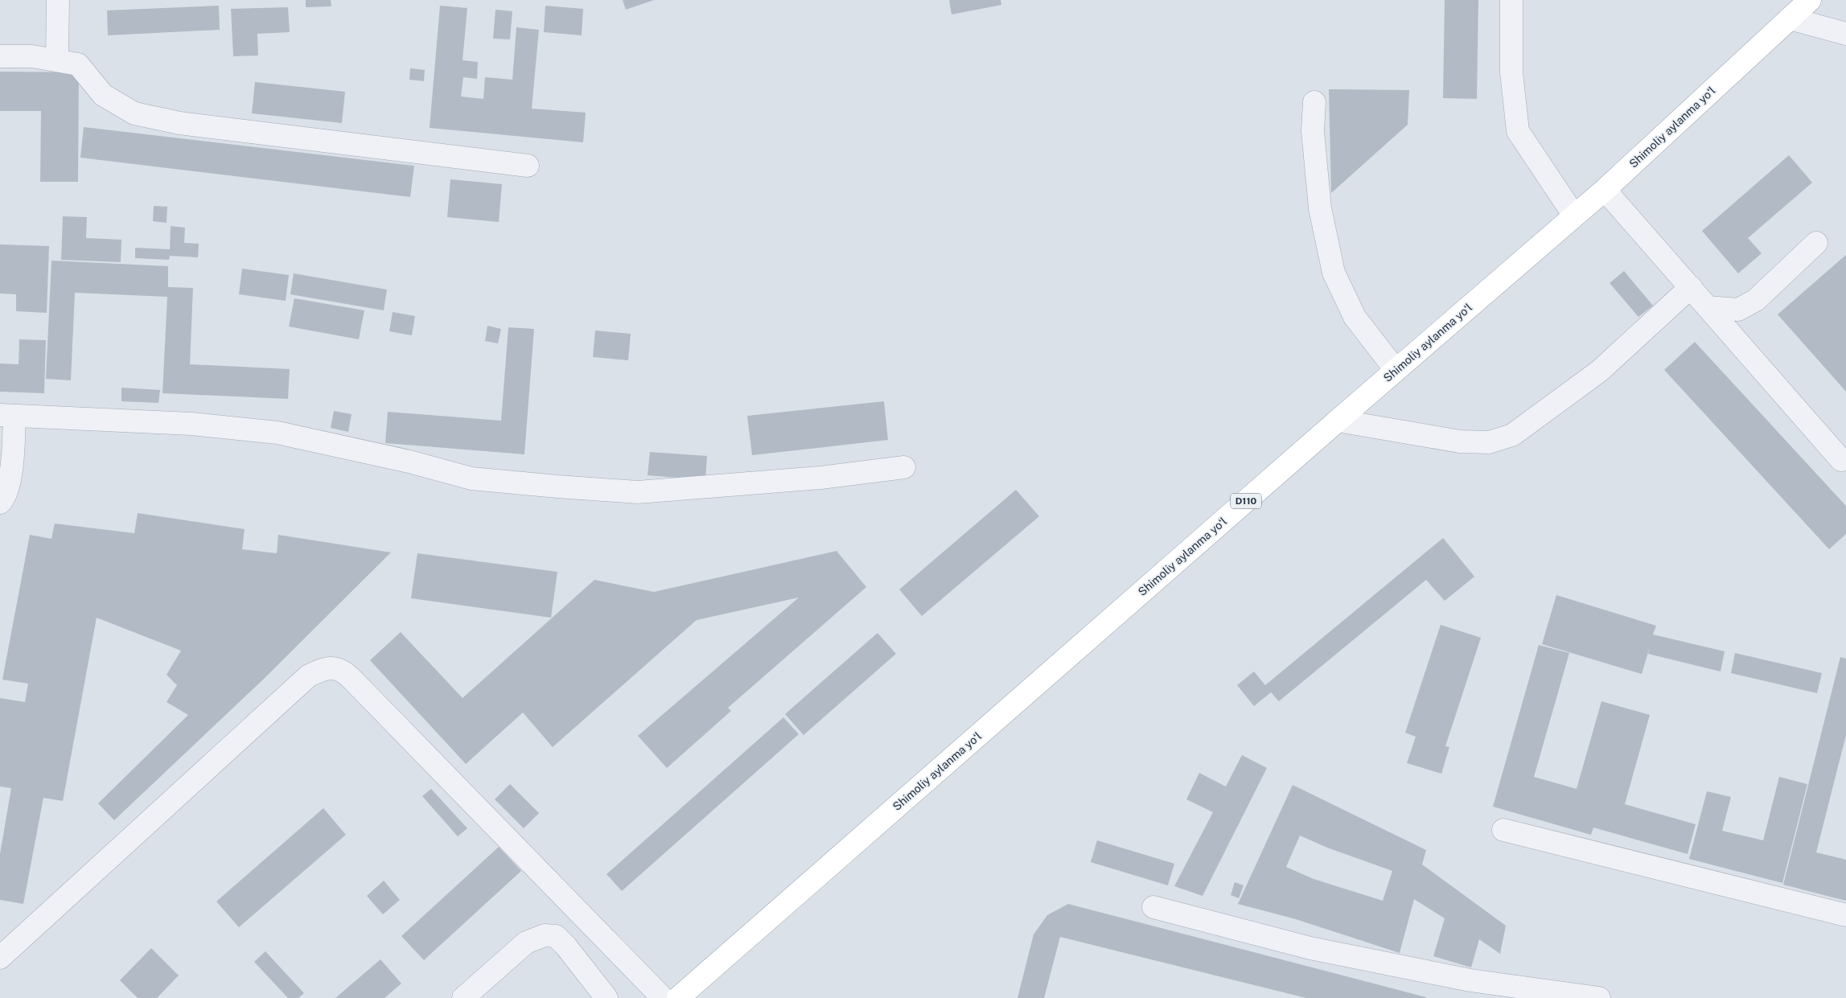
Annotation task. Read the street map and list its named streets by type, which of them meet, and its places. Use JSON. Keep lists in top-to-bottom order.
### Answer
{
  "streets": {
    "main road": ["Shimoliy aylanma yoʻl", "D110"]
  }
}
